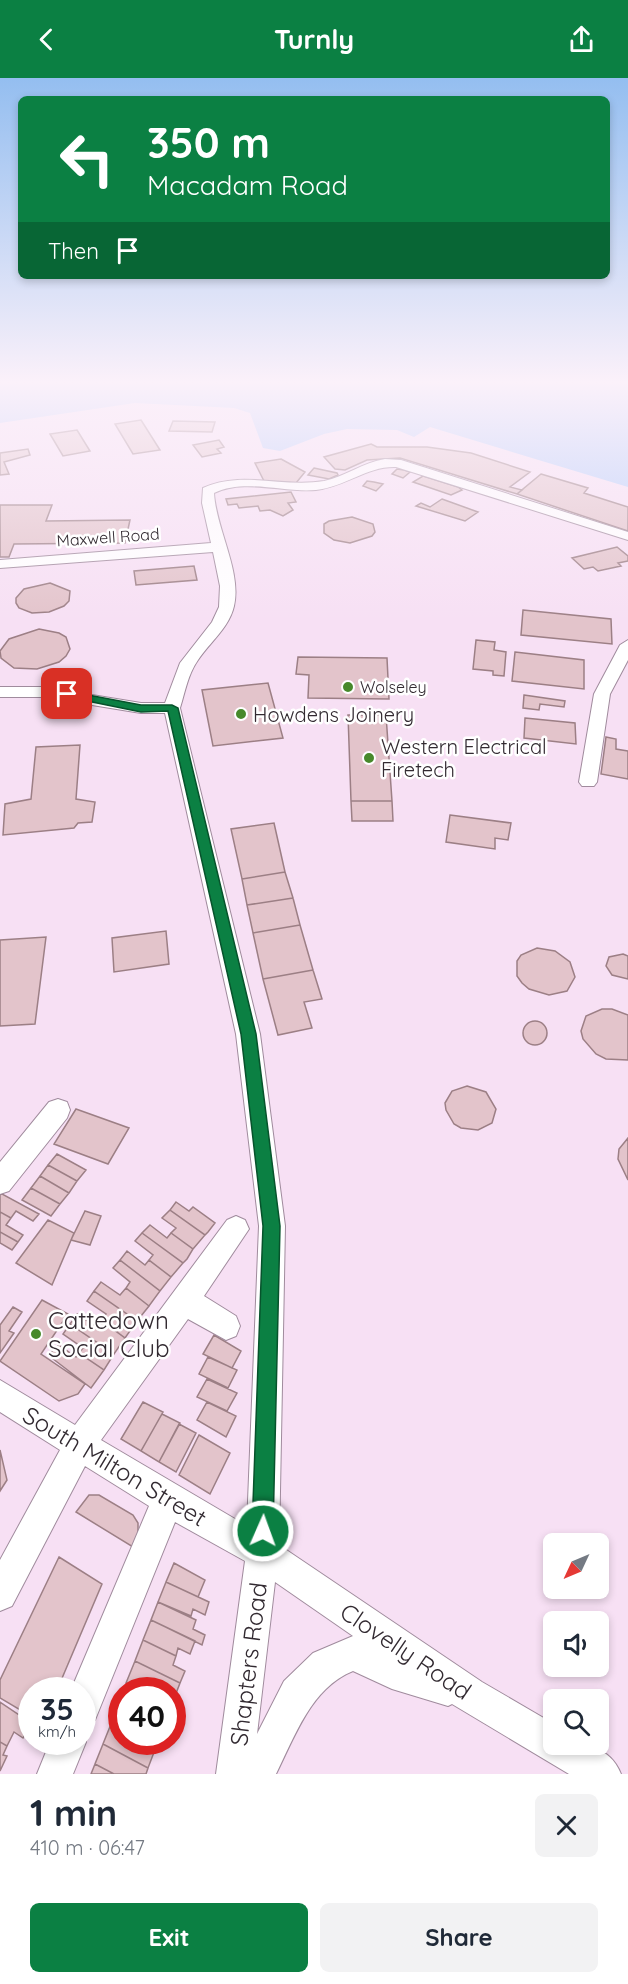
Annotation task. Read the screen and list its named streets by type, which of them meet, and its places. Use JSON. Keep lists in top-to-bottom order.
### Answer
{
  "streets": {
    "street": [
      "Maxwell Road",
      "South Milton Street",
      "Clovelly Road",
      "Shapters Road"
    ]
  },
  "crossings": [
    ["South Milton Street", "Clovelly Road"],
    ["South Milton Street", "Shapters Road"],
    ["Clovelly Road", "Shapters Road"]
  ],
  "places": [
    "Wolseley",
    "Howdens Joinery",
    "Western Electrical Firetech",
    "Cattedown Social Club"
  ],
  "north": "bottom left",
  "page": {
    "header": "Turnly",
    "turn": ["350 m", "Macadam Road"],
    "then": "Then",
    "speed": "35 km/h",
    "limit": "40",
    "heading": ["1 min", "410 m · 06:47"],
    "buttons": ["Exit", "Share"]
  }
}
